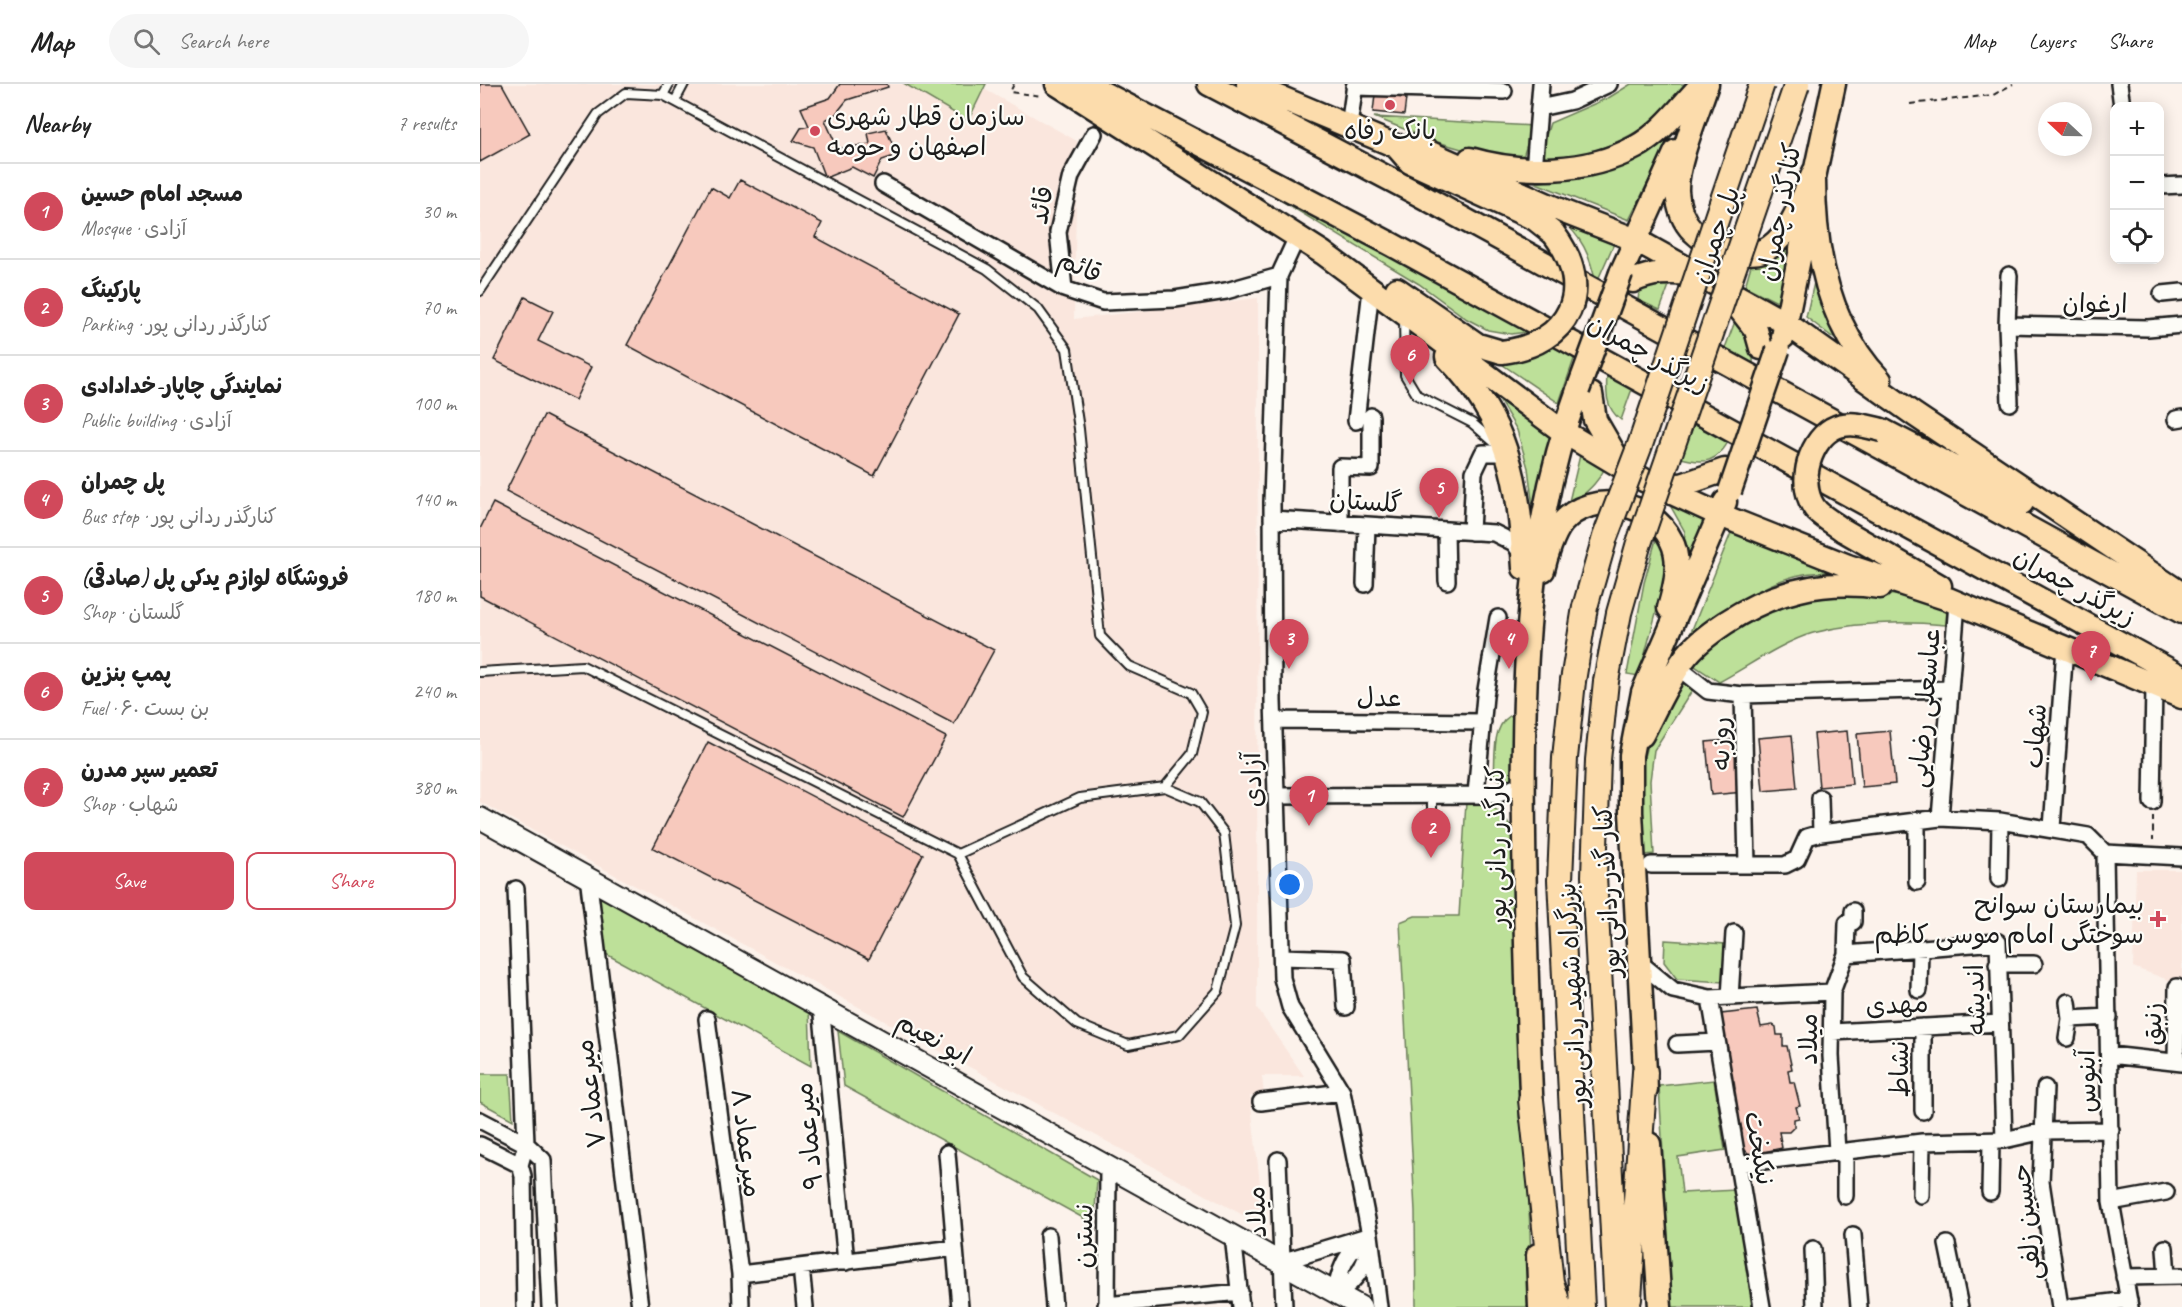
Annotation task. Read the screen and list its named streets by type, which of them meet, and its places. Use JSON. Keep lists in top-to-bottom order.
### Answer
{
  "streets": {
    "highway": ["پل چمران", "بزرگراه شهید ردانی پور"],
    "main road": [
      "کنارگذر چمران",
      "زیرگذر چمران",
      "کنارگذر ردانی پور",
      "کنار گذر ردانی پور",
      "ابو نعیم"
    ],
    "street": [
      "قائد",
      "قائم",
      "ارغوان",
      "گلستان",
      "عدل",
      "عباسعلی رضایی",
      "شهاب",
      "روزبه",
      "آزادی",
      "اندیشه",
      "مهدی",
      "زنبق",
      "میلاد",
      "نشاط",
      "آبنوس",
      "میرعماد ۷",
      "میرعماد ۹",
      "میرعماد ۸",
      "نیکبخت",
      "حسین زلفی",
      "نسترن"
    ]
  },
  "crossings": [
    ["قائد", "قائم"],
    ["کنارگذر چمران", "کنارگذر ردانی پور"],
    ["کنارگذر چمران", "کنار گذر ردانی پور"],
    ["پل چمران", "بزرگراه شهید ردانی پور"],
    ["قائم", "آزادی"],
    ["گلستان", "آزادی"],
    ["عدل", "آزادی"],
    ["کنارگذر ردانی پور", "کنار گذر ردانی پور"],
    ["کنار گذر ردانی پور", "میلاد"],
    ["اندیشه", "مهدی"],
    ["مهدی", "میلاد"],
    ["مهدی", "نشاط"],
    ["ابو نعیم", "میلاد"],
    ["ابو نعیم", "میرعماد ۷"],
    ["ابو نعیم", "میرعماد ۹"],
    ["ابو نعیم", "نسترن"],
    ["میلاد", "نیکبخت"]
  ],
  "places": {
    "other": ["بانک رفاه", "سازمان قطار شهری اصفهان و حومه"],
    "health": ["بیمارستان سوانح سوختگی امام موسی کاظم"]
  },
  "north": "left",
  "page": {
    "header": "Map",
    "search": "Search here",
    "nav": ["Map", "Layers", "Share"],
    "heading": ["Nearby", "7 results"],
    "map_buttons": ["+", "−"],
    "list": [
      {
        "mark": "1",
        "name": "مسجد امام حسین",
        "note": "Mosque · آزادی",
        "value": "30 m"
      },
      {
        "mark": "2",
        "name": "پارکینگ",
        "note": "Parking · کنارگذر ردانی پور",
        "value": "70 m"
      },
      {
        "mark": "3",
        "name": "نمایندگی چاپار-خدادادی",
        "note": "Public building · آزادی",
        "value": "100 m"
      },
      {
        "mark": "4",
        "name": "پل چمران",
        "note": "Bus stop · کنارگذر ردانی پور",
        "value": "140 m"
      },
      {
        "mark": "5",
        "name": "فروشگاه لوازم یدکی پل (صادقی)",
        "note": "Shop · گلستان",
        "value": "180 m"
      },
      {
        "mark": "6",
        "name": "پمپ بنزین",
        "note": "Fuel · بن بست ۶۰",
        "value": "240 m"
      },
      {
        "mark": "7",
        "name": "تعمیر سپر مدرن",
        "note": "Shop · شهاب",
        "value": "380 m"
      }
    ],
    "pins": [
      "6",
      "5",
      "3",
      "4",
      "7",
      "1",
      "2"
    ],
    "buttons": ["Save", "Share"]
  }
}
